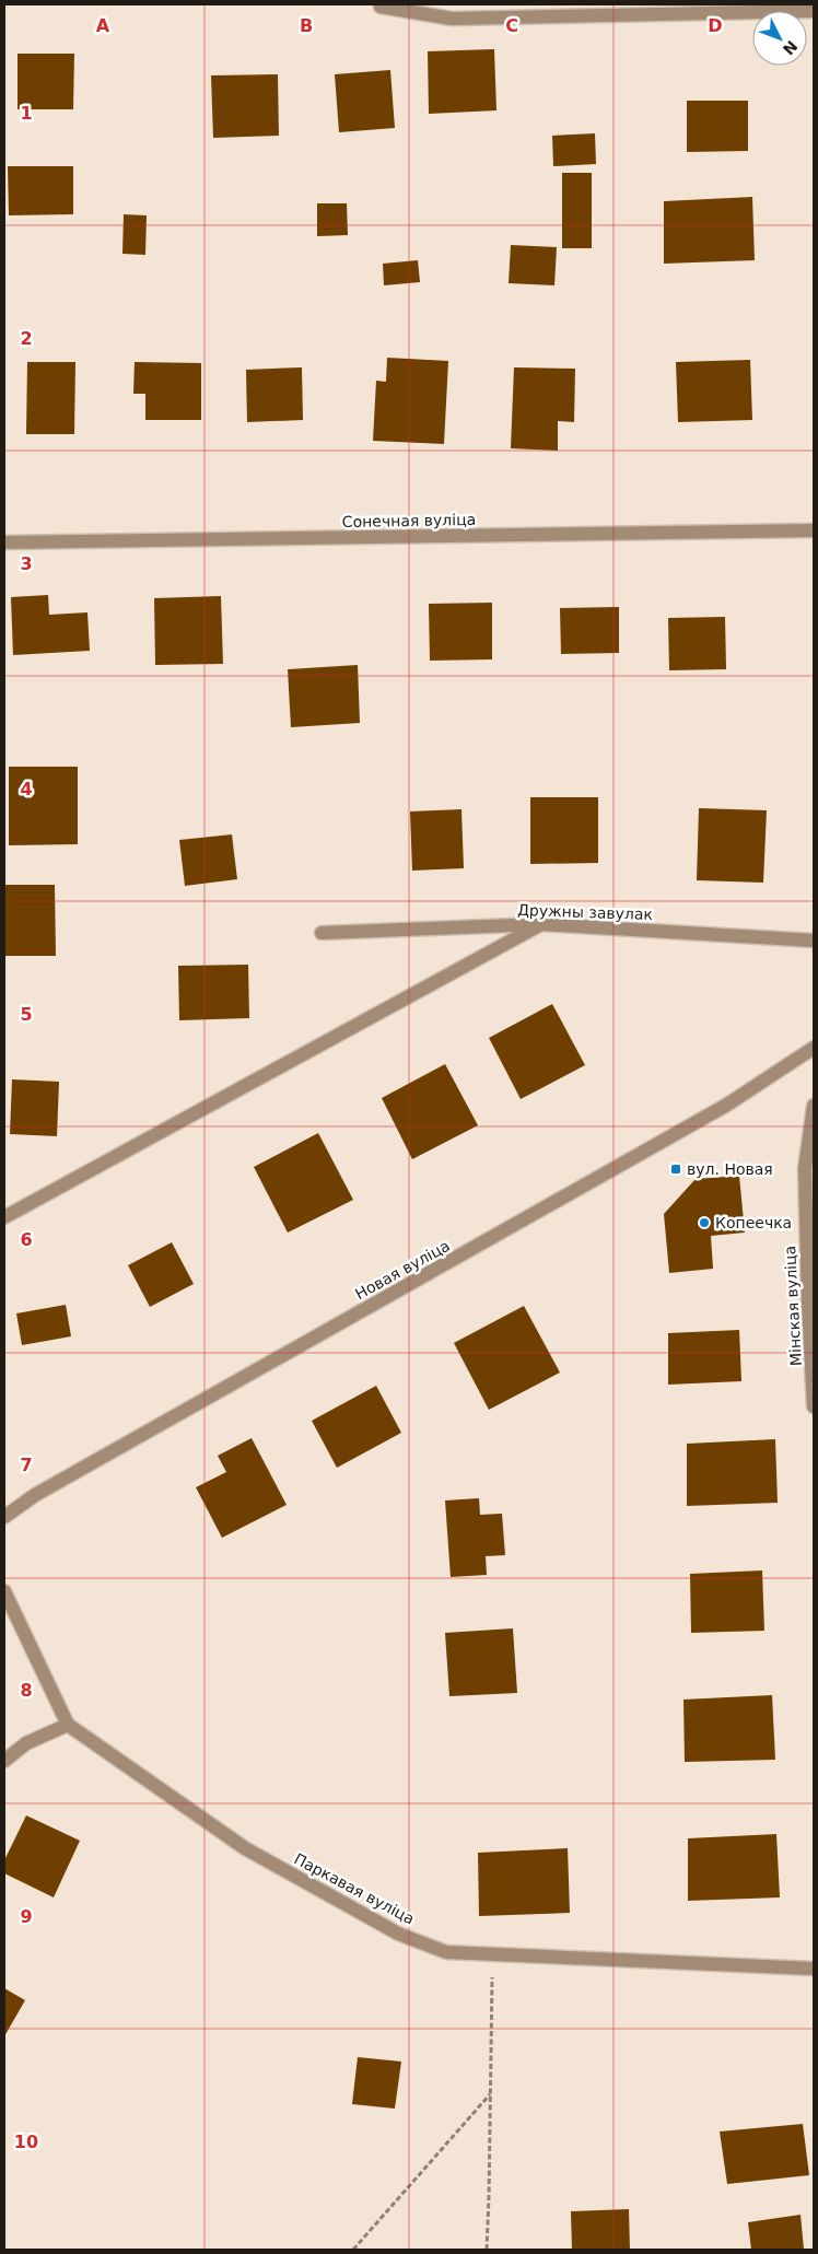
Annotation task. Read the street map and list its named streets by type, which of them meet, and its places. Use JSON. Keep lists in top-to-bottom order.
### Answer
{
  "streets": {
    "street": [
      "Сонечная вуліца",
      "Дружны завулак",
      "Новая вуліца",
      "Мінская вуліца",
      "Паркавая вуліца"
    ]
  },
  "places": {
    "transit": ["вул. Новая"],
    "other": ["Копеечка"]
  },
  "north": "bottom right",
  "grid": {
    "columns": [
      "A",
      "B",
      "C",
      "D"
    ],
    "rows": [
      "1",
      "2",
      "3",
      "4",
      "5",
      "6",
      "7",
      "8",
      "9",
      "10"
    ]
  }
}
